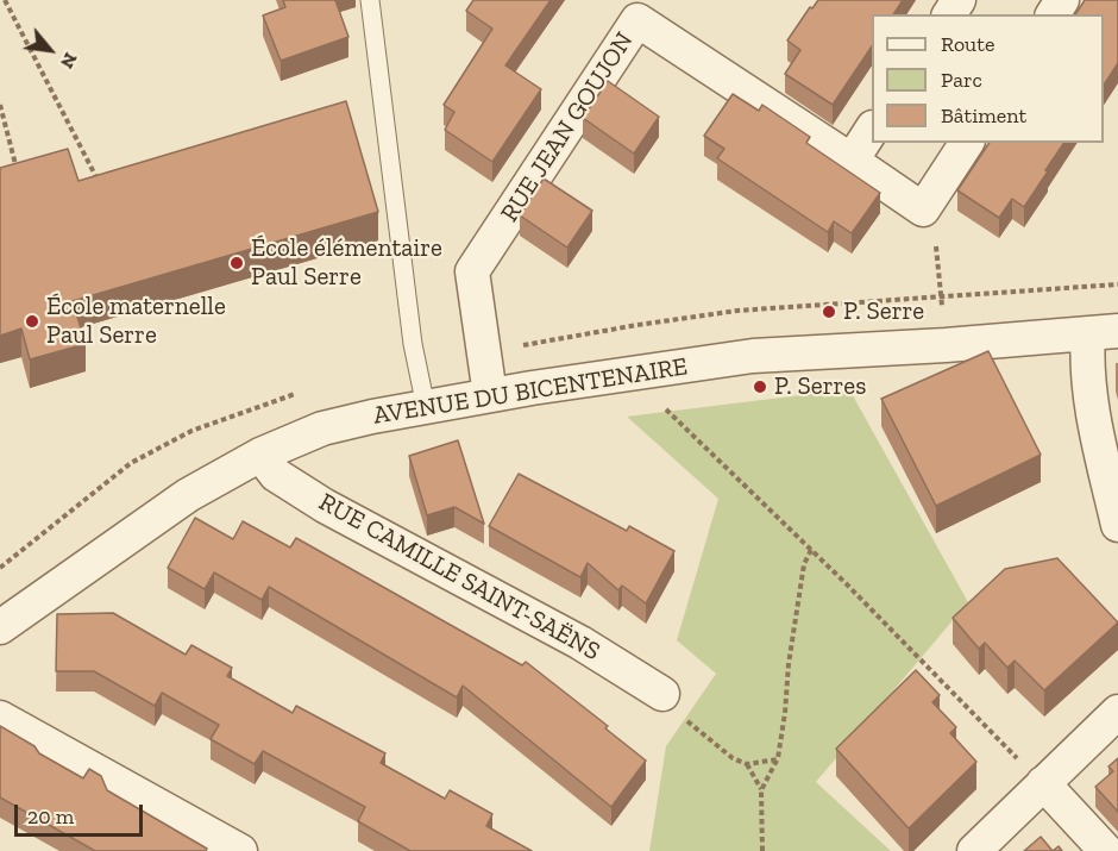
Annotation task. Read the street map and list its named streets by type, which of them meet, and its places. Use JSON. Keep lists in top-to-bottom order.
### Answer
{
  "streets": {
    "street": ["RUE JEAN GOUJON", "AVENUE DU BICENTENAIRE", "RUE CAMILLE SAINT-SAËNS"]
  },
  "crossings": [
    ["RUE JEAN GOUJON", "AVENUE DU BICENTENAIRE"],
    ["AVENUE DU BICENTENAIRE", "RUE CAMILLE SAINT-SAËNS"]
  ],
  "places": [
    "École élémentaire Paul Serre",
    "P. Serre",
    "École maternelle Paul Serre",
    "P. Serres"
  ],
  "legend": ["Route", "Parc", "Bâtiment"],
  "scale_bar": "20 m",
  "north": "bottom right"
}
